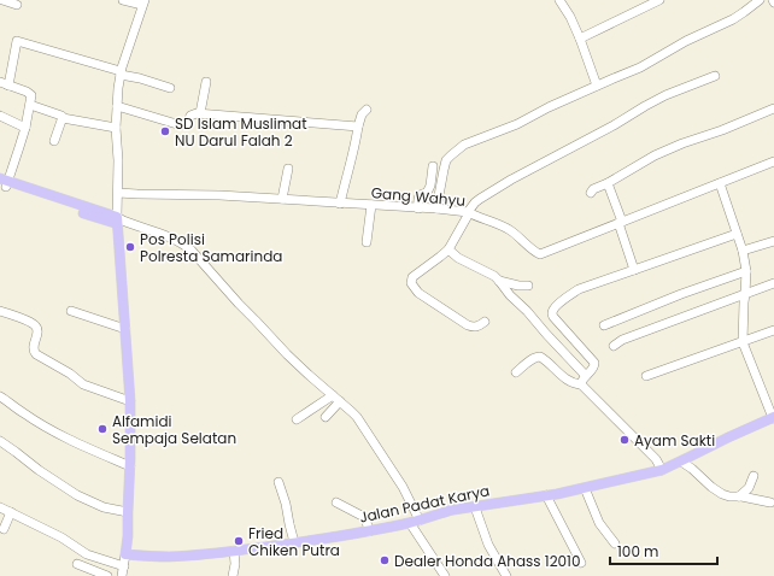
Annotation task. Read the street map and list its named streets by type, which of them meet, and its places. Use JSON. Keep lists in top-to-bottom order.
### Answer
{
  "streets": {
    "main road": ["Jalan Padat Karya"],
    "street": ["Gang Wahyu"]
  },
  "places": [
    "SD Islam Muslimat NU Darul Falah 2",
    "Pos Polisi Polresta Samarinda",
    "Alfamidi Sempaja Selatan",
    "Ayam Sakti",
    "Fried Chiken Putra",
    "Dealer Honda Ahass 12010"
  ],
  "scale_bar": "100 m"
}
